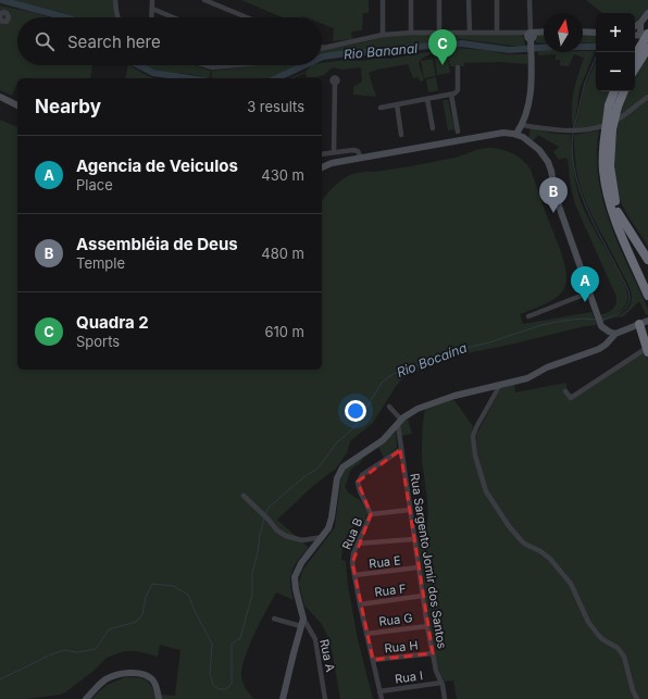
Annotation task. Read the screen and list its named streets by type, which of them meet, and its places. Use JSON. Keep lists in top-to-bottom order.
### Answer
{
  "streets": {
    "street": [
      "Rua B",
      "Rua Sargento Jomir dos Santos",
      "Rua E",
      "Rua F",
      "Rua G",
      "Rua H",
      "Rua A",
      "Rua I"
    ]
  },
  "crossings": [
    ["Rua B", "Rua Sargento Jomir dos Santos"],
    ["Rua B", "Rua E"],
    ["Rua B", "Rua F"],
    ["Rua B", "Rua G"],
    ["Rua B", "Rua H"],
    ["Rua B", "Rua I"],
    ["Rua Sargento Jomir dos Santos", "Rua E"],
    ["Rua Sargento Jomir dos Santos", "Rua F"],
    ["Rua Sargento Jomir dos Santos", "Rua G"],
    ["Rua Sargento Jomir dos Santos", "Rua H"],
    ["Rua Sargento Jomir dos Santos", "Rua I"]
  ],
  "water": ["Rio Bananal", "Rio Bocaína"],
  "north": "top",
  "page": {
    "map_buttons": ["+", "−"],
    "search": "Search here",
    "pins": ["C", "B", "A"],
    "heading": ["Nearby", "3 results"],
    "list": [
      {
        "mark": "A",
        "name": "Agencia de Veiculos",
        "note": "Place",
        "value": "430 m"
      },
      {
        "mark": "B",
        "name": "Assembléia de Deus",
        "note": "Temple",
        "value": "480 m"
      },
      {
        "mark": "C",
        "name": "Quadra 2",
        "note": "Sports",
        "value": "610 m"
      }
    ]
  }
}
